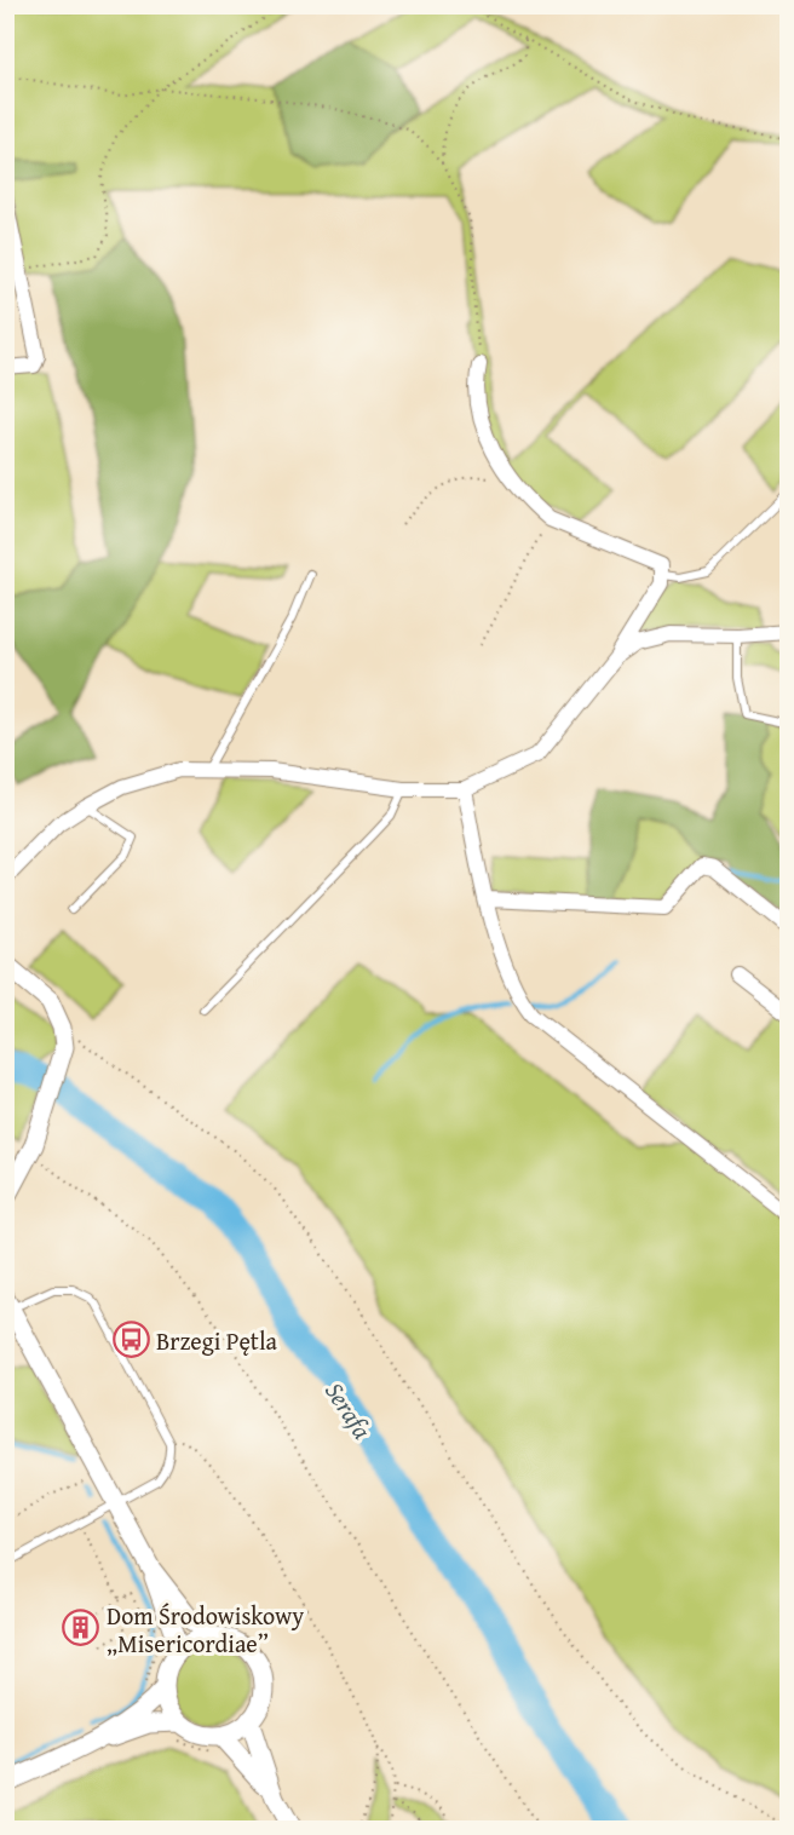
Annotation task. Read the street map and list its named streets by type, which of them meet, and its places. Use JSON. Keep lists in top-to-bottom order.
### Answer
{
  "water": ["Serafa"],
  "places": {
    "bus stop": ["Brzegi Pętla"],
    "building": ["Dom Środowiskowy „Misericordiae”"]
  }
}
